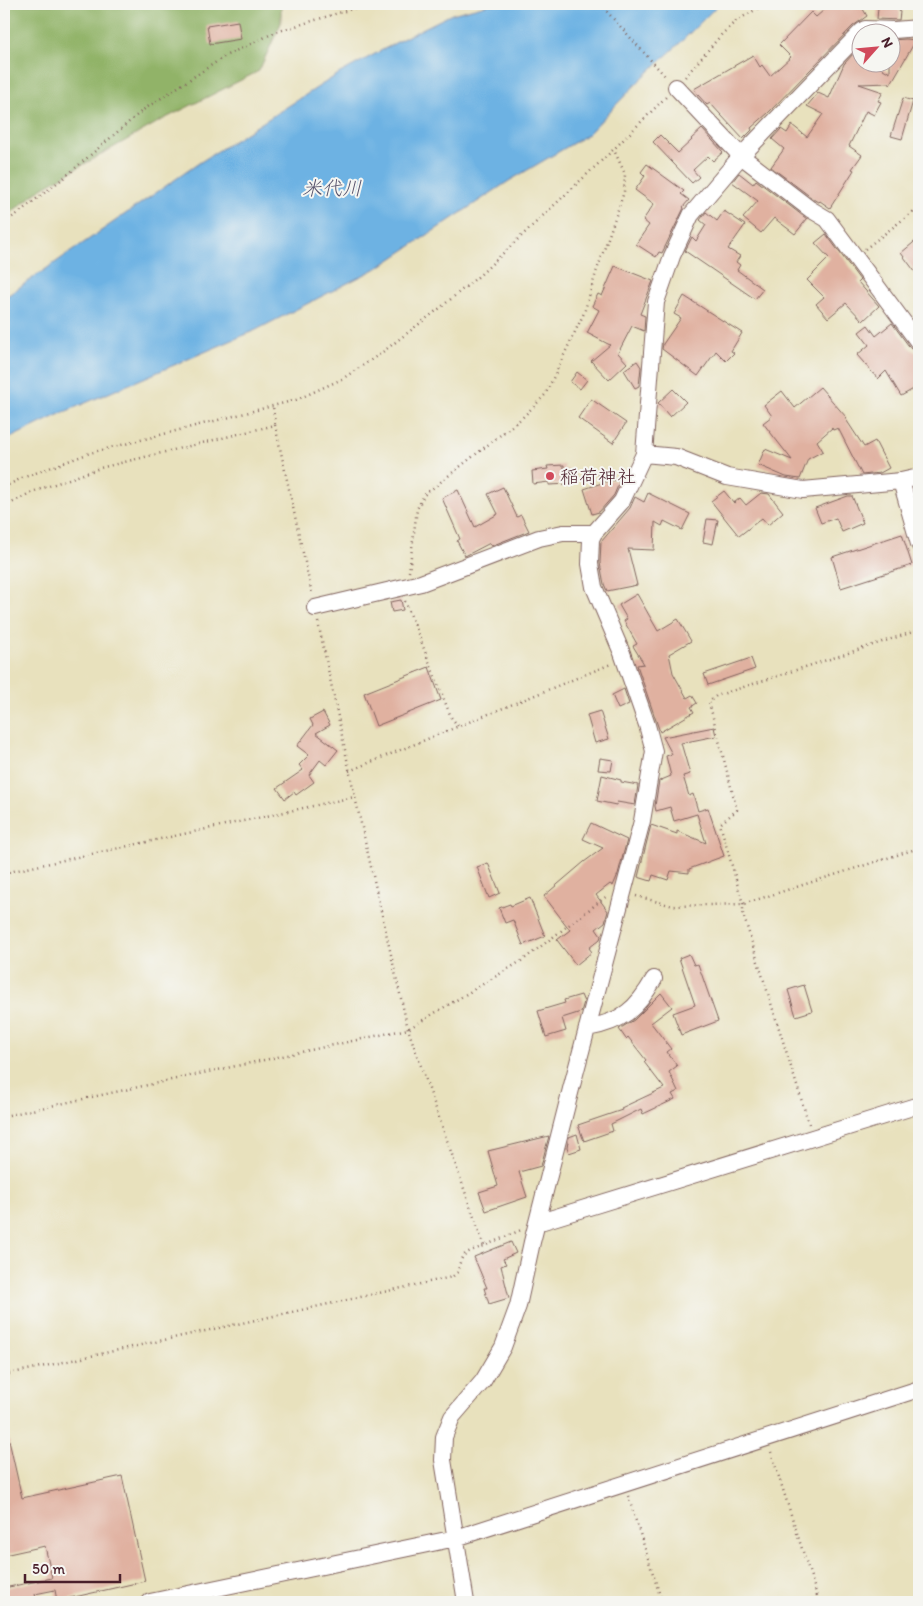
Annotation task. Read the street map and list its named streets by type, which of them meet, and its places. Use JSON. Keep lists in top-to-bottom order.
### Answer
{
  "water": ["米代川"],
  "places": ["稲荷神社"],
  "scale_bar": "50 m",
  "north": "top right"
}
